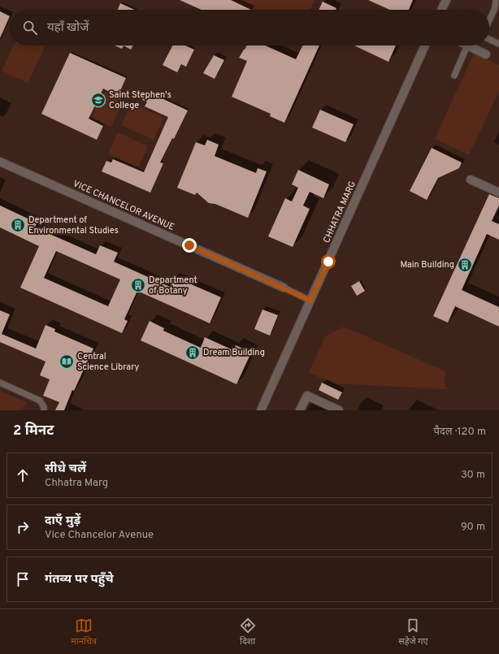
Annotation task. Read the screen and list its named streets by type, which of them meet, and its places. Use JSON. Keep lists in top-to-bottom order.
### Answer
{
  "streets": {
    "street": ["VICE CHANCELOR AVENUE", "CHHATRA MARG"]
  },
  "crossings": [
    ["VICE CHANCELOR AVENUE", "CHHATRA MARG"]
  ],
  "places": {
    "school or university": ["Saint Stephen's College"],
    "building": [
      "Department of Environmental Studies",
      "Main Building",
      "Department of Botany",
      "Dream Building"
    ],
    "library": ["Central Science Library"]
  },
  "page": {
    "search": "यहाँ खोजें",
    "heading": ["2 मिनट", "पैदल · 120 m"],
    "list": [
      ["सीधे चलें", "Chhatra Marg", "30 m"],
      ["दाएँ मुड़ें", "Vice Chancelor Avenue", "90 m"],
      "गंतव्य पर पहुँचे"
    ],
    "nav": ["मानचित्र", "दिशा", "सहेजे गए"]
  }
}
